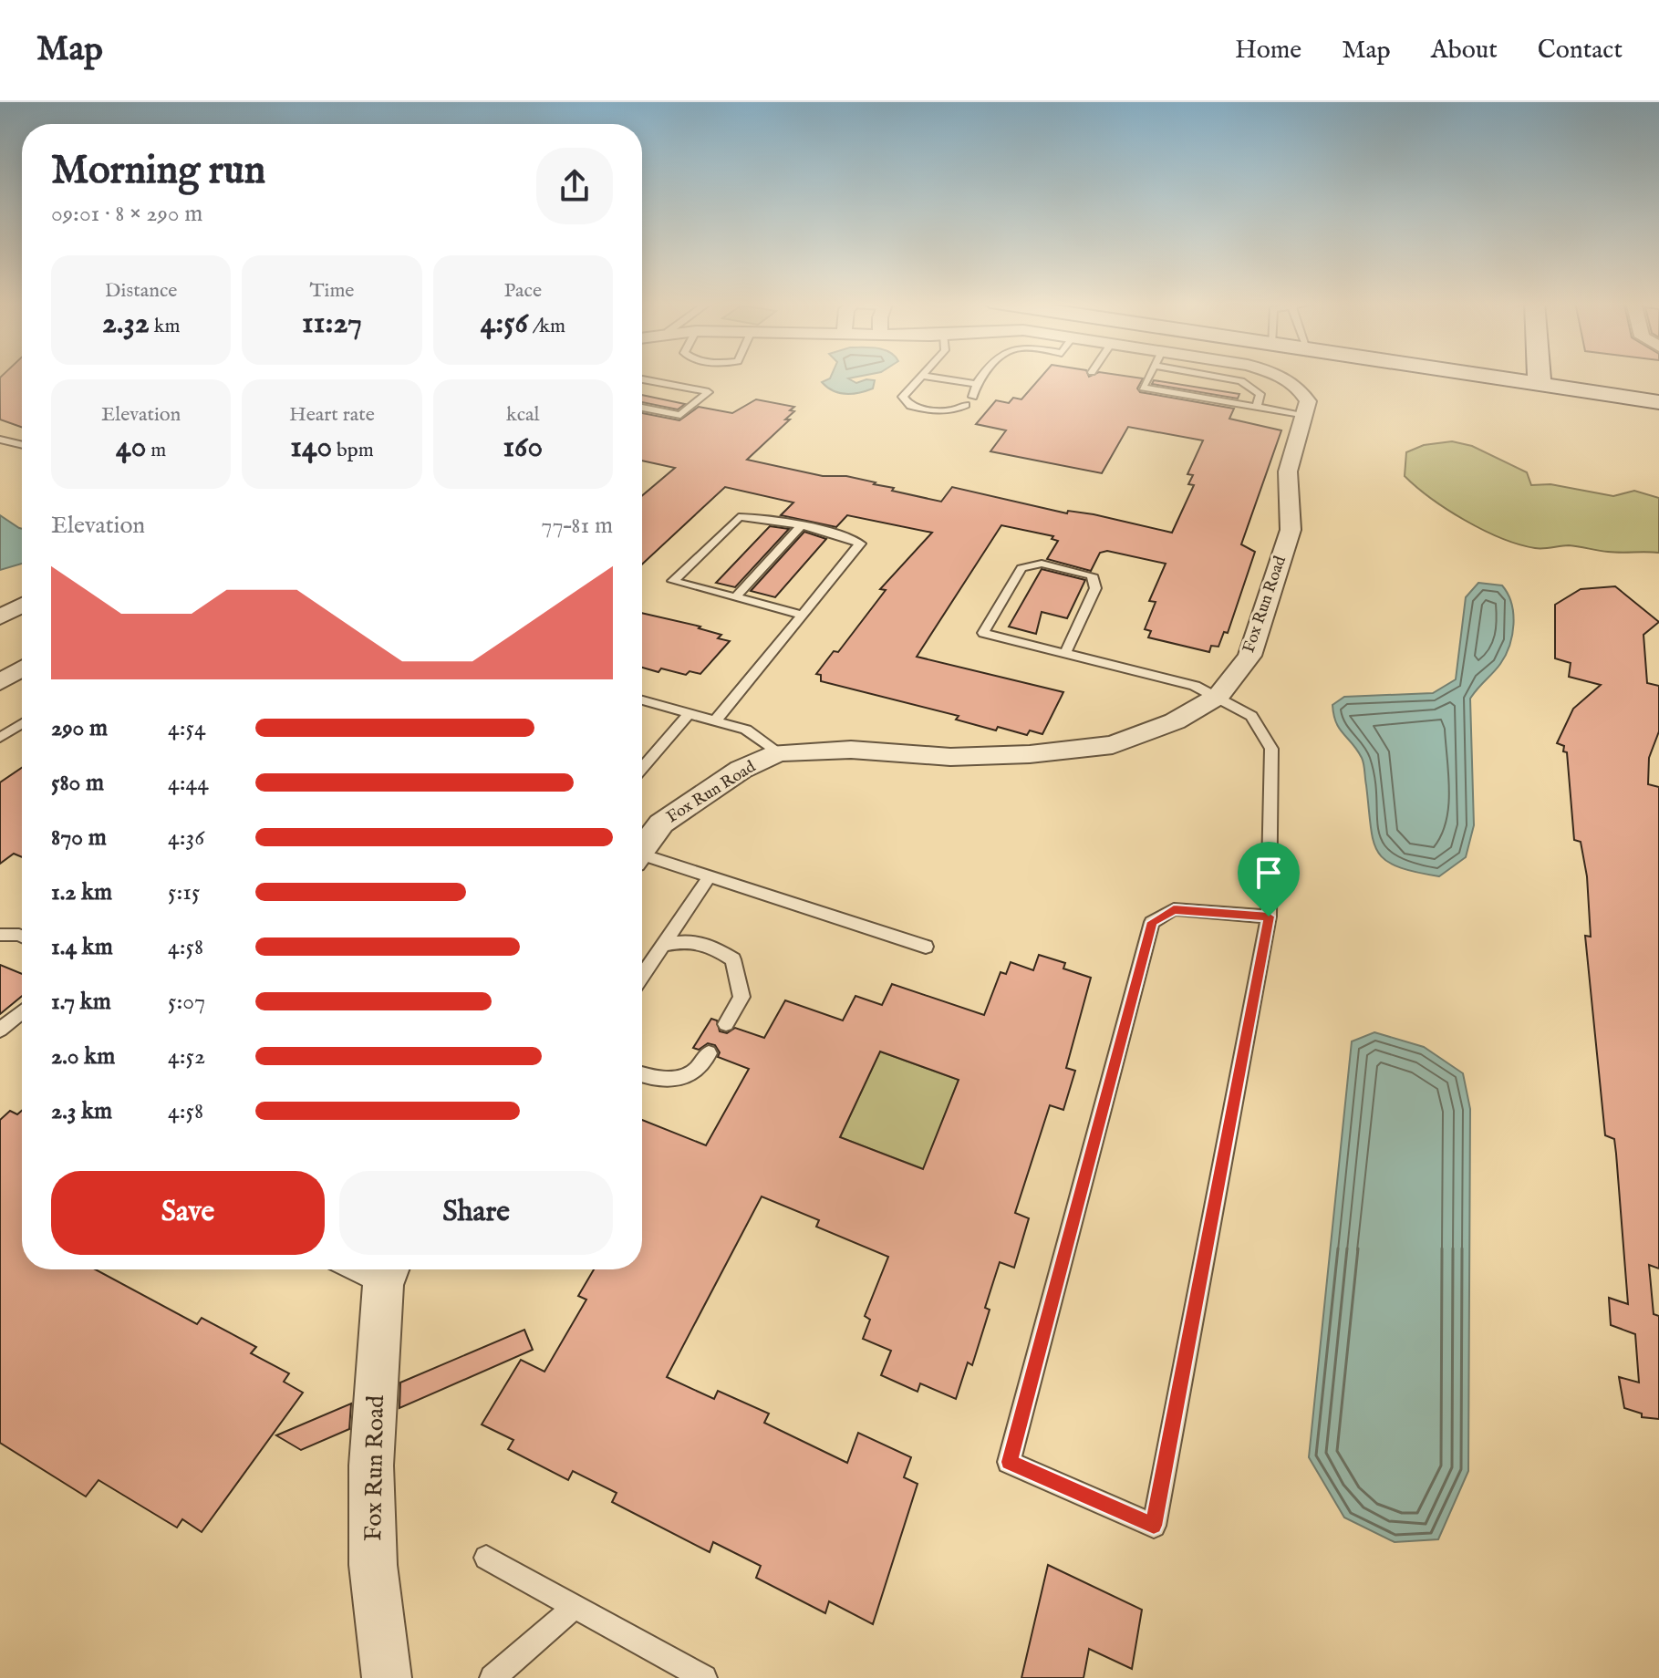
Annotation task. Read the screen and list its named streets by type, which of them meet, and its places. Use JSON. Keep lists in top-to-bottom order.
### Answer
{
  "streets": {
    "street": ["Fox Run Road"]
  },
  "page": {
    "header": "Map",
    "nav": [
      "Home",
      "Map",
      "About",
      "Contact"
    ],
    "heading": ["Morning run", "09:01 · 8 × 290 m"],
    "stats": [
      ["Distance", "2.32 km"],
      ["Time", "11:27"],
      ["Pace", "4:56 /km"],
      ["Elevation", "40 m"],
      ["Heart rate", "140 bpm"],
      ["kcal", "160"]
    ],
    "chart": ["Elevation", "77–81 m"],
    "list": [
      {
        "name": "290 m",
        "note": "4:54"
      },
      {
        "name": "580 m",
        "note": "4:44"
      },
      {
        "name": "870 m",
        "note": "4:36"
      },
      {
        "name": "1.2 km",
        "note": "5:15"
      },
      {
        "name": "1.4 km",
        "note": "4:58"
      },
      {
        "name": "1.7 km",
        "note": "5:07"
      },
      {
        "name": "2.0 km",
        "note": "4:52"
      },
      {
        "name": "2.3 km",
        "note": "4:58"
      }
    ],
    "buttons": ["Save", "Share"]
  }
}
